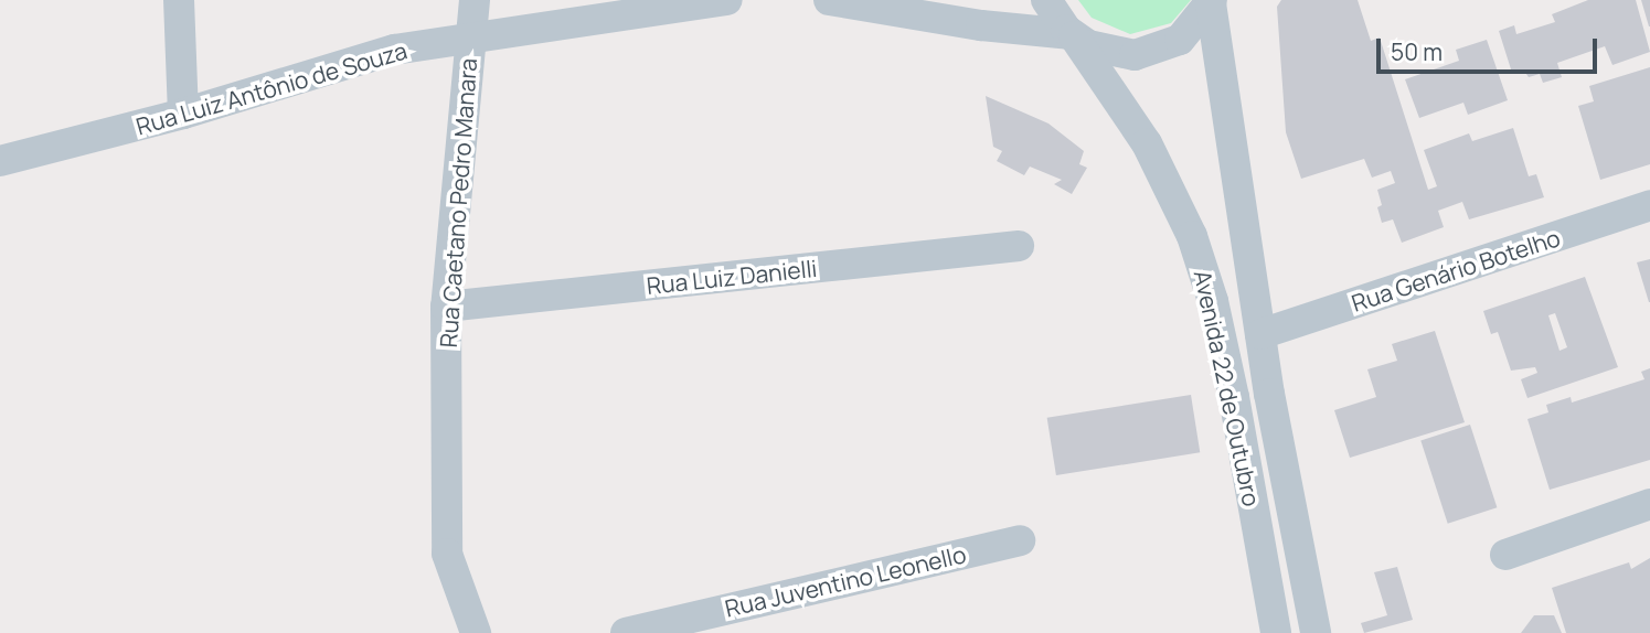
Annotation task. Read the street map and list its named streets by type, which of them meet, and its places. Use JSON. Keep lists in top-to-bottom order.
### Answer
{
  "streets": {
    "street": [
      "Rua Luiz Antônio de Souza",
      "Rua Caetano Pedro Manara",
      "Rua Genário Botelho",
      "Rua Luiz Danielli",
      "Avenida 22 de Outubro",
      "Rua Juventino Leonello"
    ]
  },
  "crossings": [
    ["Rua Luiz Antônio de Souza", "Rua Caetano Pedro Manara"],
    ["Rua Caetano Pedro Manara", "Rua Luiz Danielli"],
    ["Rua Genário Botelho", "Avenida 22 de Outubro"]
  ],
  "scale_bar": "50 m"
}
